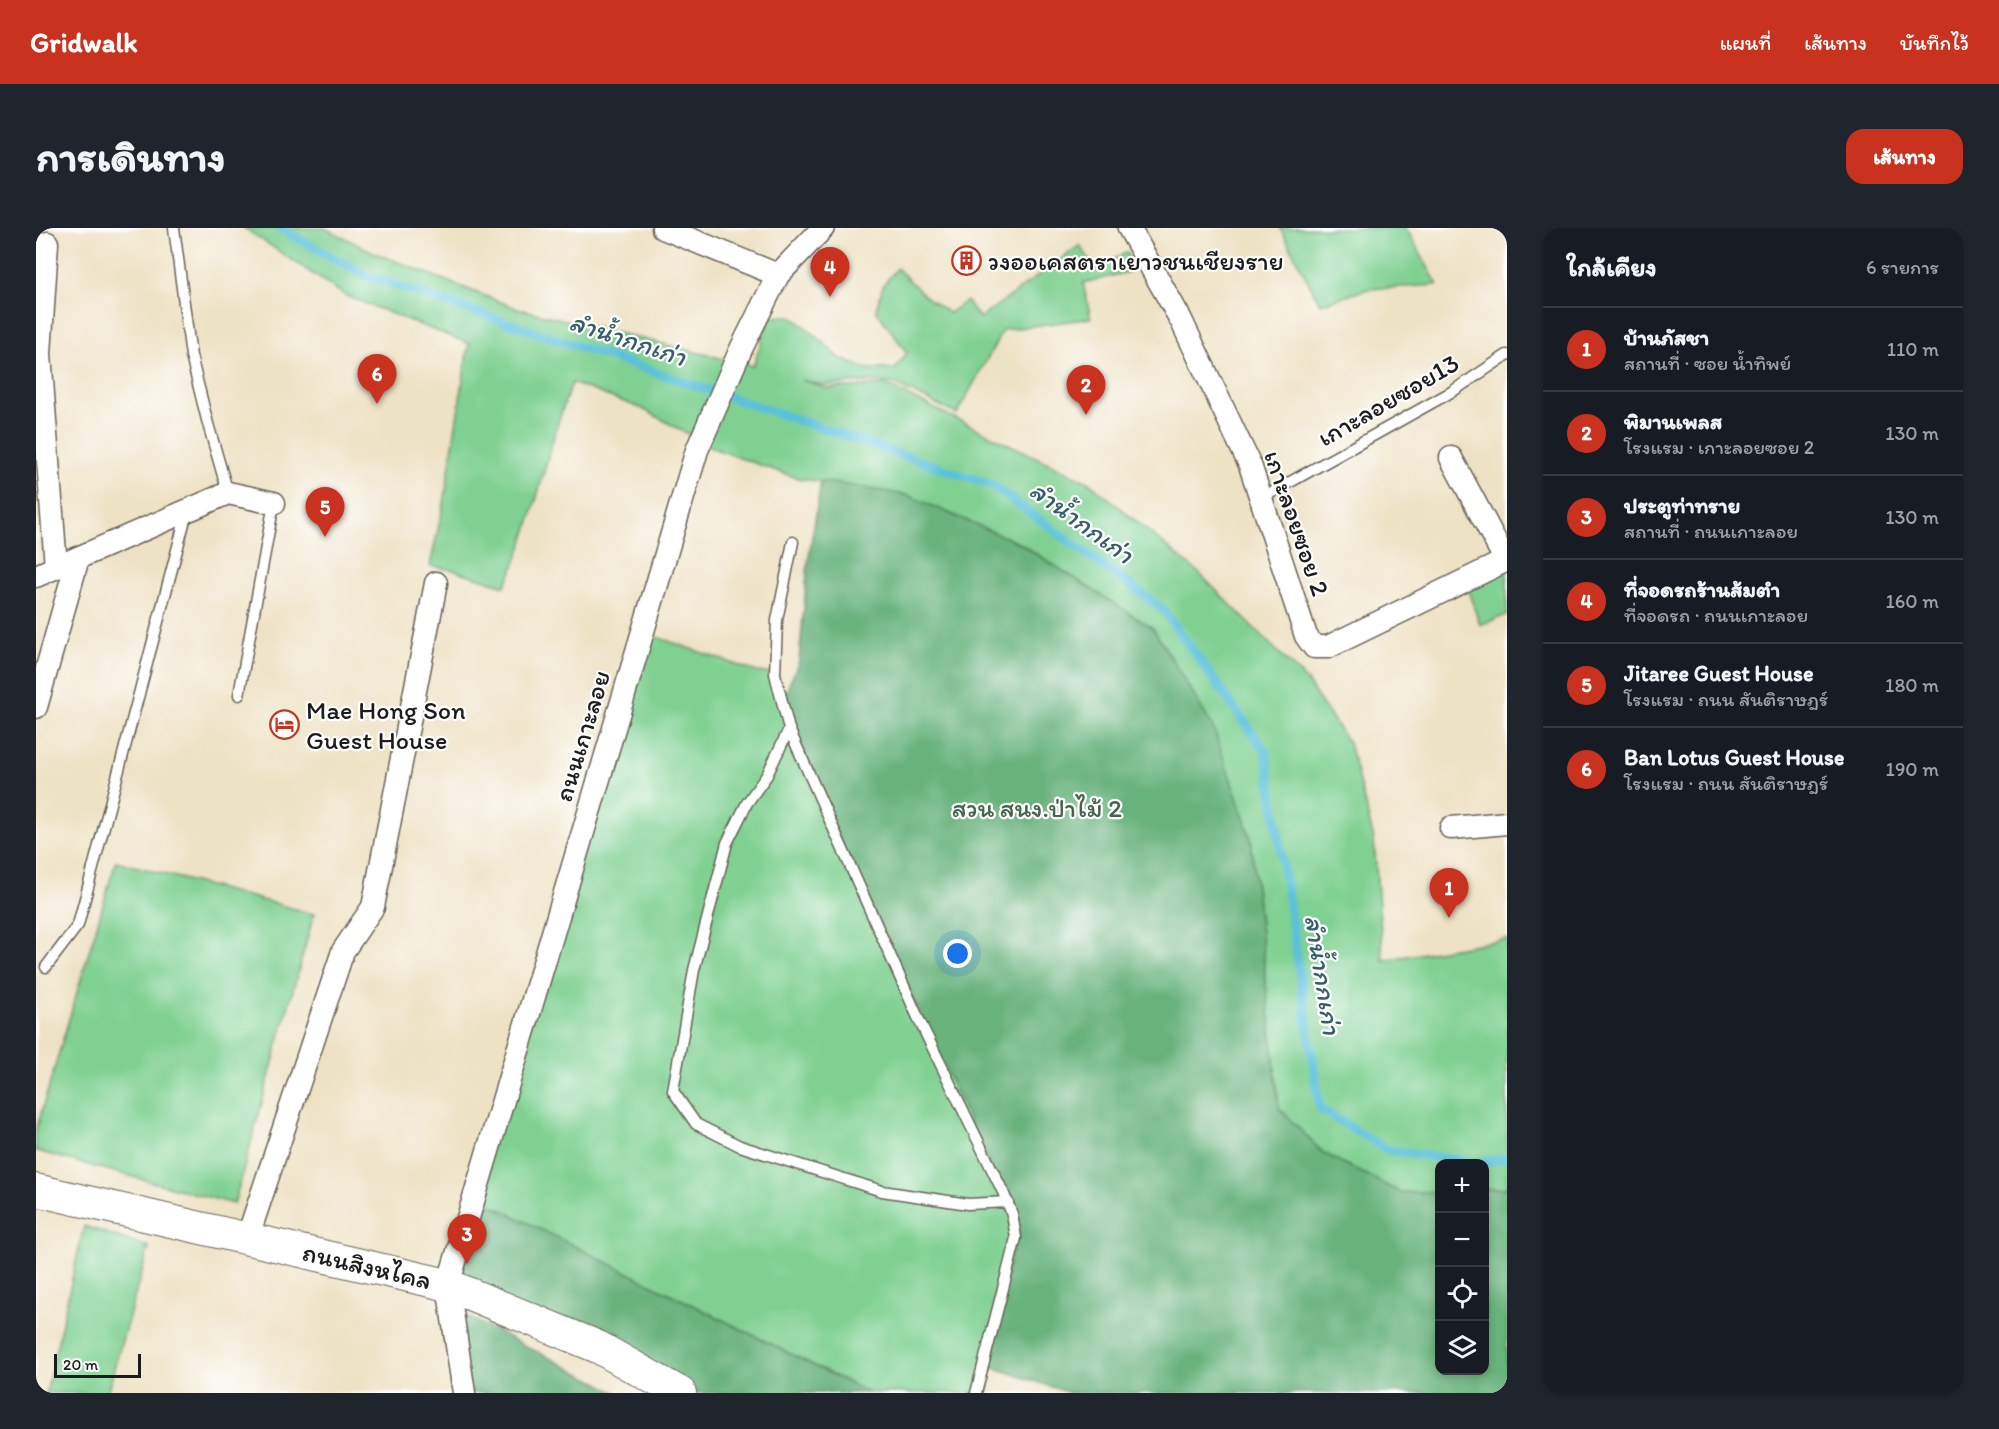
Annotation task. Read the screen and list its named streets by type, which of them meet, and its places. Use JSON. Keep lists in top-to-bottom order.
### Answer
{
  "streets": {
    "main road": ["ถนนสิงหไคล"],
    "street": ["เกาะลอยซอย 2", "ถนนเกาะลอย"],
    "lane": ["เกาะลอยซอย13"]
  },
  "crossings": [
    ["เกาะลอยซอย13", "เกาะลอยซอย 2"],
    ["ถนนเกาะลอย", "ถนนสิงหไคล"]
  ],
  "water": ["ลำน้ำกกเก่า"],
  "parks": ["สวน สนง.ป่าไม้ 2"],
  "places": {
    "building": ["วงออเคสตราเยาวชนเชียงราย"],
    "hotel": ["Mae Hong Son Guest House"]
  },
  "scale_bar": "20 m",
  "page": {
    "header": "Gridwalk",
    "nav": ["แผนที่", "เส้นทาง", "บันทึกไว้"],
    "buttons": "เส้นทาง",
    "title": "การเดินทาง",
    "heading": ["ใกล้เคียง", "6 รายการ"],
    "pins": [
      "4",
      "6",
      "2",
      "5",
      "1",
      "3"
    ],
    "list": [
      {
        "mark": "1",
        "name": "บ้านภัสชา",
        "note": "สถานที่ · ซอย น้ำทิพย์",
        "value": "110 m"
      },
      {
        "mark": "2",
        "name": "พิมานเพลส",
        "note": "โรงแรม · เกาะลอยซอย 2",
        "value": "130 m"
      },
      {
        "mark": "3",
        "name": "ประตูท่าทราย",
        "note": "สถานที่ · ถนนเกาะลอย",
        "value": "130 m"
      },
      {
        "mark": "4",
        "name": "ที่จอดรถร้านส้มตำ",
        "note": "ที่จอดรถ · ถนนเกาะลอย",
        "value": "160 m"
      },
      {
        "mark": "5",
        "name": "Jitaree Guest House",
        "note": "โรงแรม · ถนน สันติราษฎร์",
        "value": "180 m"
      },
      {
        "mark": "6",
        "name": "Ban Lotus Guest House",
        "note": "โรงแรม · ถนน สันติราษฎร์",
        "value": "190 m"
      }
    ],
    "map_buttons": ["+", "−"],
    "scale": "20 m"
  }
}
